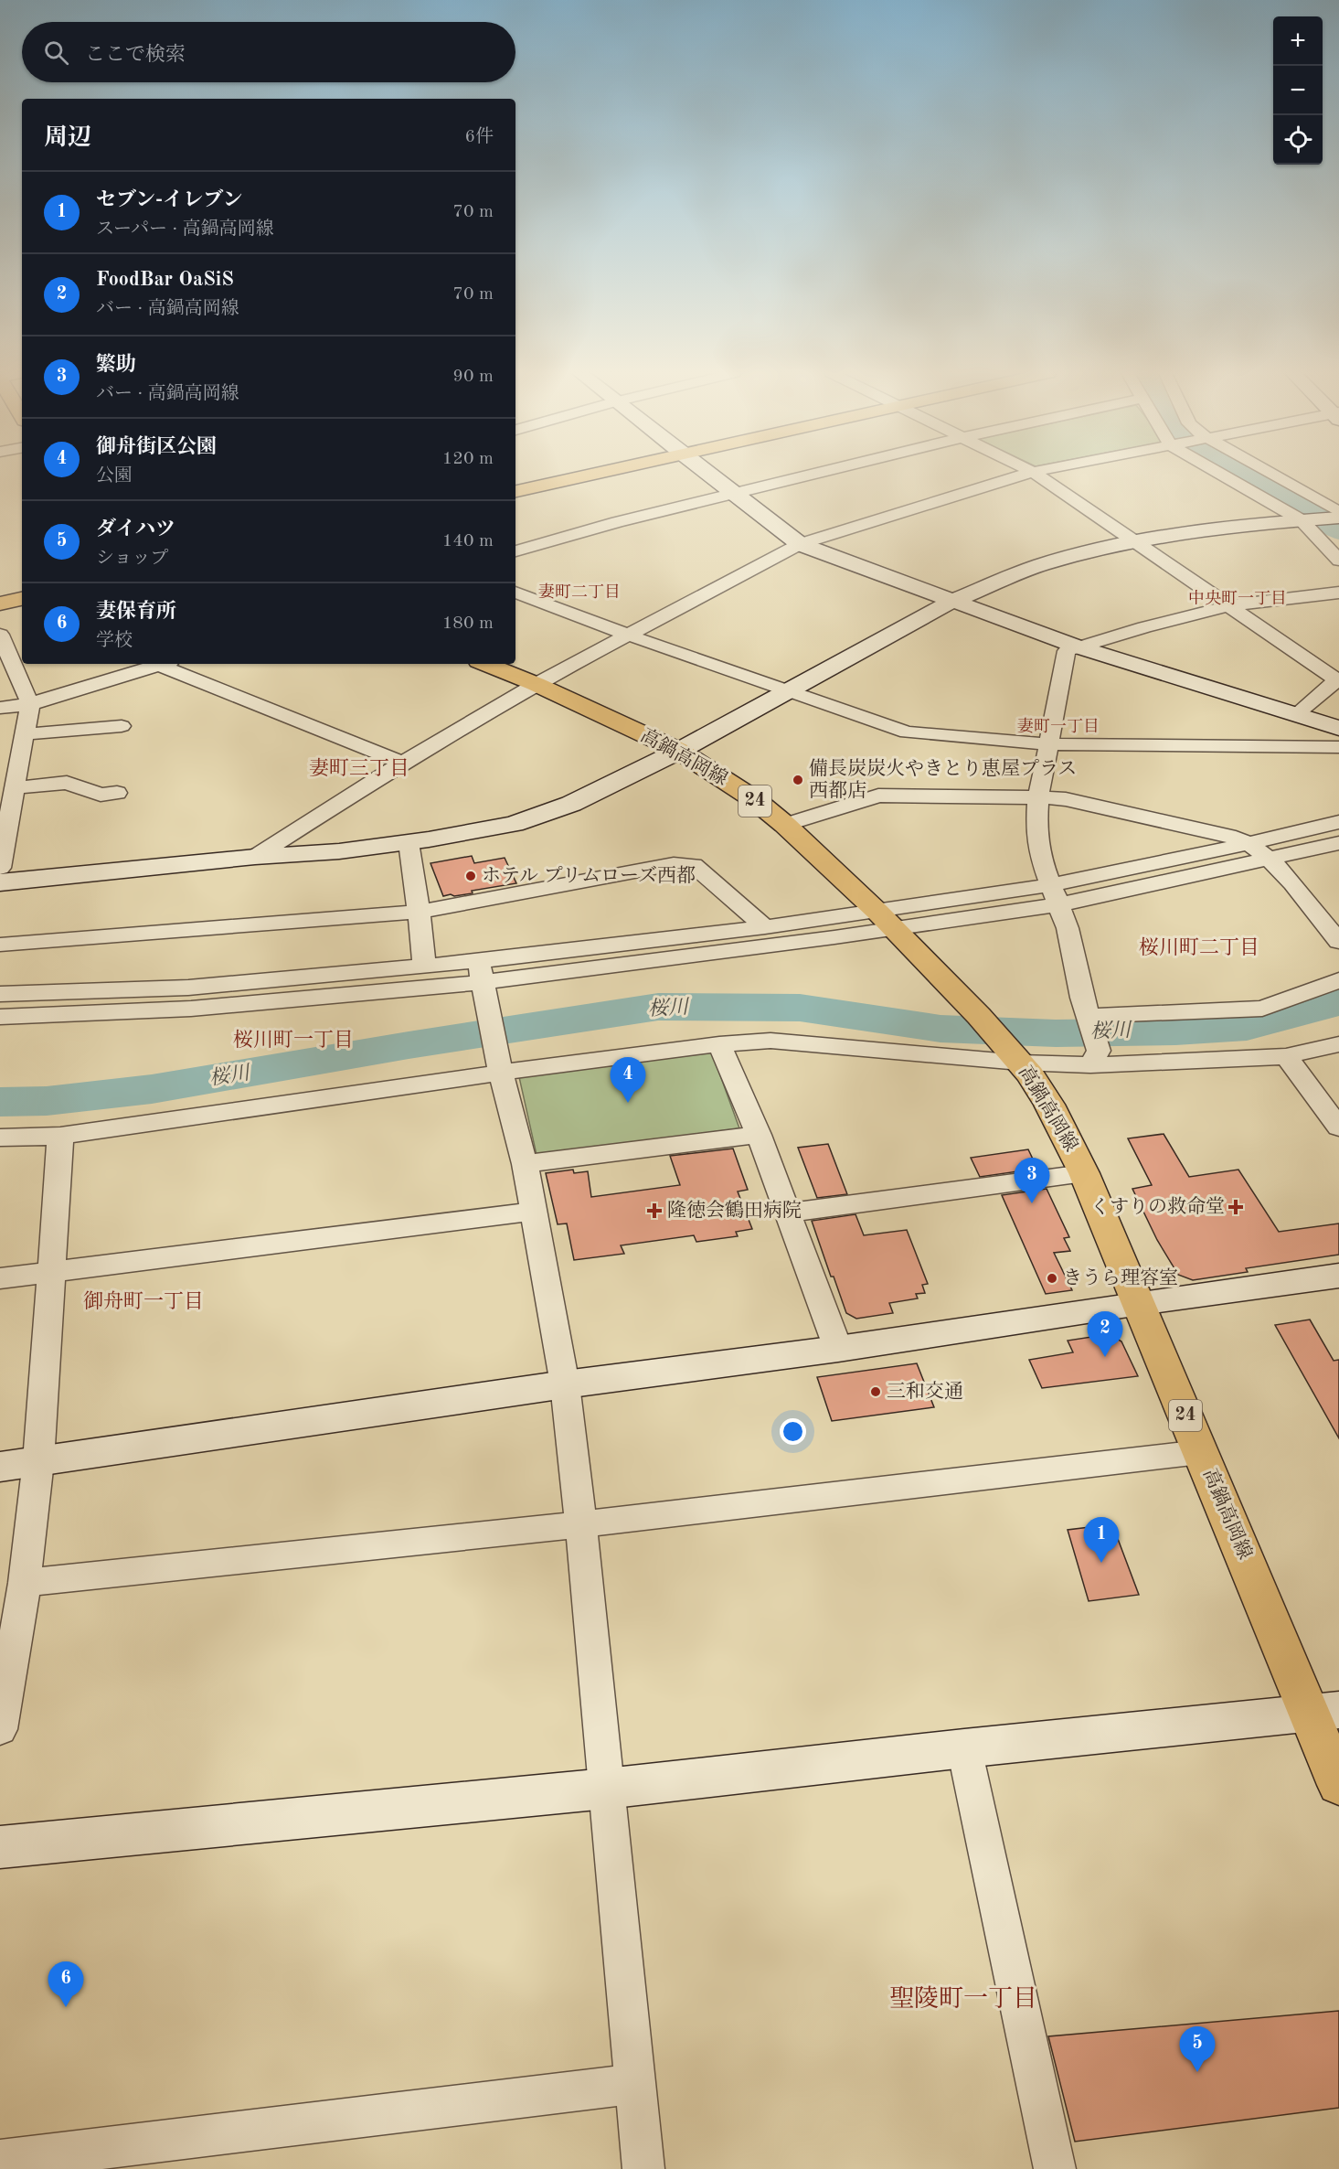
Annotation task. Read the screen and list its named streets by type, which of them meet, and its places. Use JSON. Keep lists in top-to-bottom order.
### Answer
{
  "streets": {
    "main road": ["高鍋高岡線", "24"]
  },
  "districts": [
    "妻町二丁目",
    "中央町一丁目",
    "妻町一丁目",
    "妻町三丁目",
    "桜川町二丁目",
    "桜川町一丁目",
    "御舟町一丁目",
    "聖陵町一丁目"
  ],
  "water": ["桜川"],
  "places": {
    "other": [
      "備長炭炭火やきとり恵屋プラス 西都店",
      "ホテル プリムローズ西都",
      "きうら理容室",
      "三和交通"
    ],
    "health": ["くすりの救命堂", "隆徳会鶴田病院"]
  },
  "page": {
    "map_buttons": ["+", "−"],
    "search": "ここで検索",
    "heading": ["周辺", "6件"],
    "list": [
      {
        "mark": "1",
        "name": "セブン-イレブン",
        "note": "スーパー · 高鍋高岡線",
        "value": "70 m"
      },
      {
        "mark": "2",
        "name": "FoodBar OaSiS",
        "note": "バー · 高鍋高岡線",
        "value": "70 m"
      },
      {
        "mark": "3",
        "name": "繁助",
        "note": "バー · 高鍋高岡線",
        "value": "90 m"
      },
      {
        "mark": "4",
        "name": "御舟街区公園",
        "note": "公園",
        "value": "120 m"
      },
      {
        "mark": "5",
        "name": "ダイハツ",
        "note": "ショップ",
        "value": "140 m"
      },
      {
        "mark": "6",
        "name": "妻保育所",
        "note": "学校",
        "value": "180 m"
      }
    ],
    "pins": [
      "4",
      "3",
      "2",
      "1",
      "6",
      "5"
    ]
  }
}
